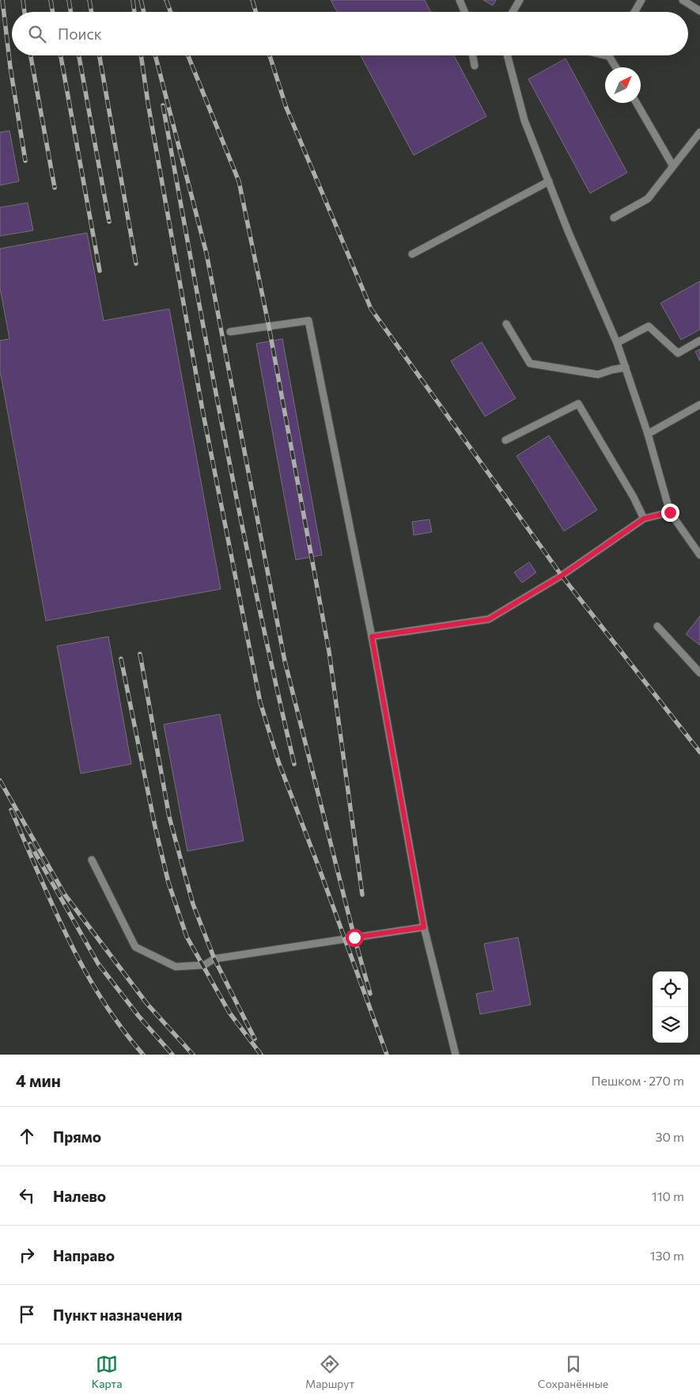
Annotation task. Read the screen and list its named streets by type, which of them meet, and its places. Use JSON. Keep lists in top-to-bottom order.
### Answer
{
  "north": "top right",
  "page": {
    "search": "Поиск",
    "heading": ["4 мин", "Пешком · 270 m"],
    "list": [
      ["Прямо", "30 m"],
      ["Налево", "110 m"],
      ["Направо", "130 m"],
      "Пункт назначения"
    ],
    "nav": ["Карта", "Маршрут", "Сохранённые"]
  }
}
